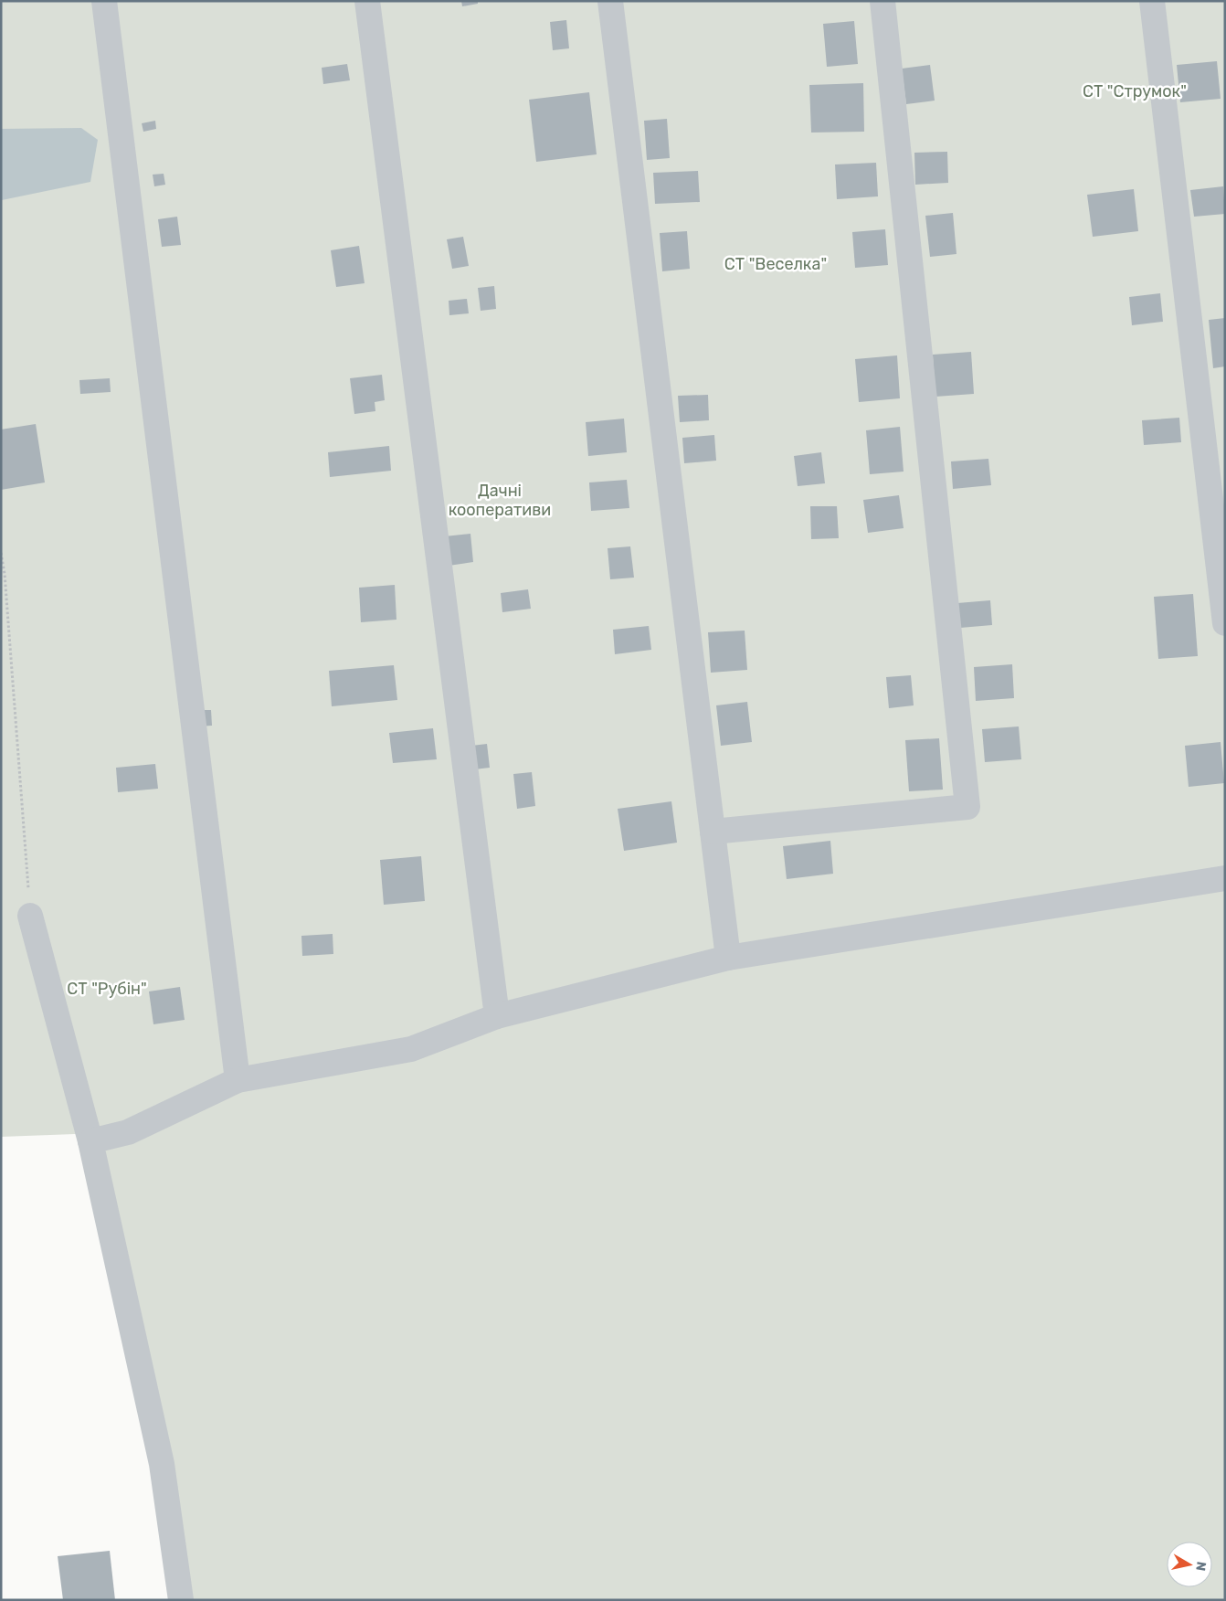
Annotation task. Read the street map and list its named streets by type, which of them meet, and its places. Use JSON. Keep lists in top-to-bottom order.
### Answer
{
  "parks": [
    "СТ \"Струмок\"",
    "СТ \"Веселка\"",
    "Дачні кооперативи",
    "СТ \"Рубін\""
  ],
  "north": "right"
}
